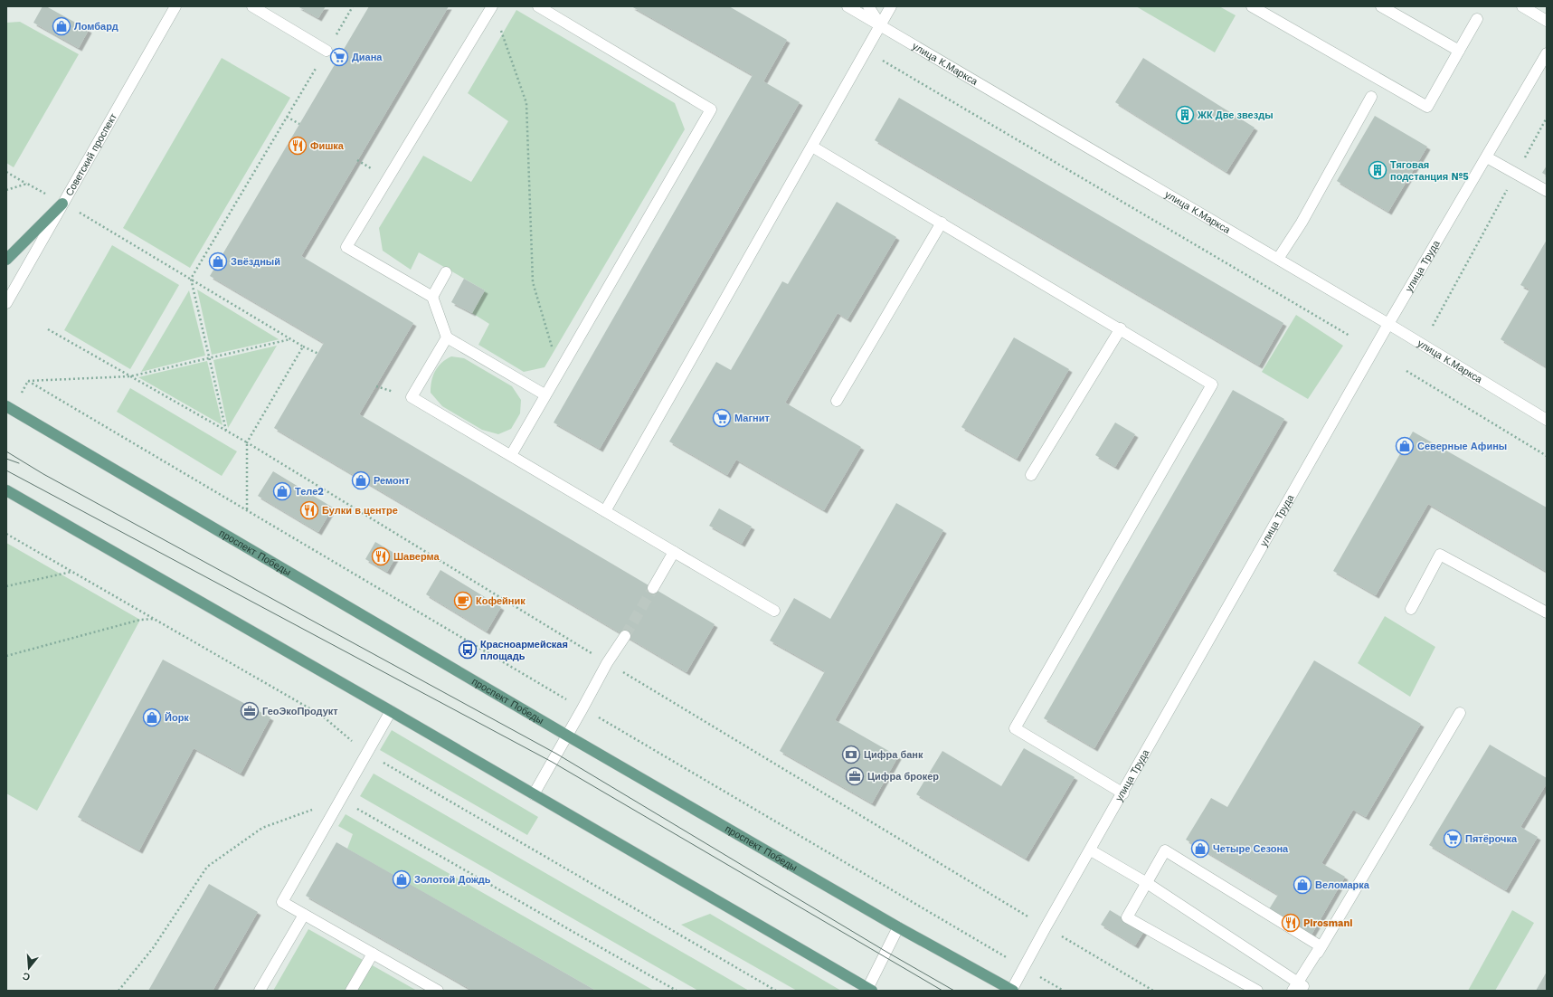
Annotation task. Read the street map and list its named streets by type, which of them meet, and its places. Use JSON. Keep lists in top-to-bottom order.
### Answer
{
  "streets": {
    "main road": ["проспект Победы"],
    "street": ["улица К.Маркса", "Советский проспект", "улица Труда"]
  },
  "crossings": [
    ["улица К.Маркса", "улица Труда"],
    ["улица Труда", "проспект Победы"]
  ],
  "places": {
    "shop": [
      "Ломбард",
      "Звёздный",
      "Северные Афины",
      "Ремонт",
      "Теле2",
      "Йорк",
      "Четыре Сезона",
      "Золотой Дождь",
      "Веломарка"
    ],
    "supermarket": ["Диана", "Магнит", "Пятёрочка"],
    "building": ["ЖК Две звезды", "Тяговая подстанция №5"],
    "restaurant": [
      "Фишка",
      "Булки в центре",
      "Шаверма",
      "Pirosmani"
    ],
    "cafe": ["Кофейник"],
    "bus stop": ["Красноармейская площадь"],
    "office": ["ГеоЭкоПродукт", "Цифра брокер"],
    "bank": ["Цифра банк"]
  },
  "north": "bottom"
}
